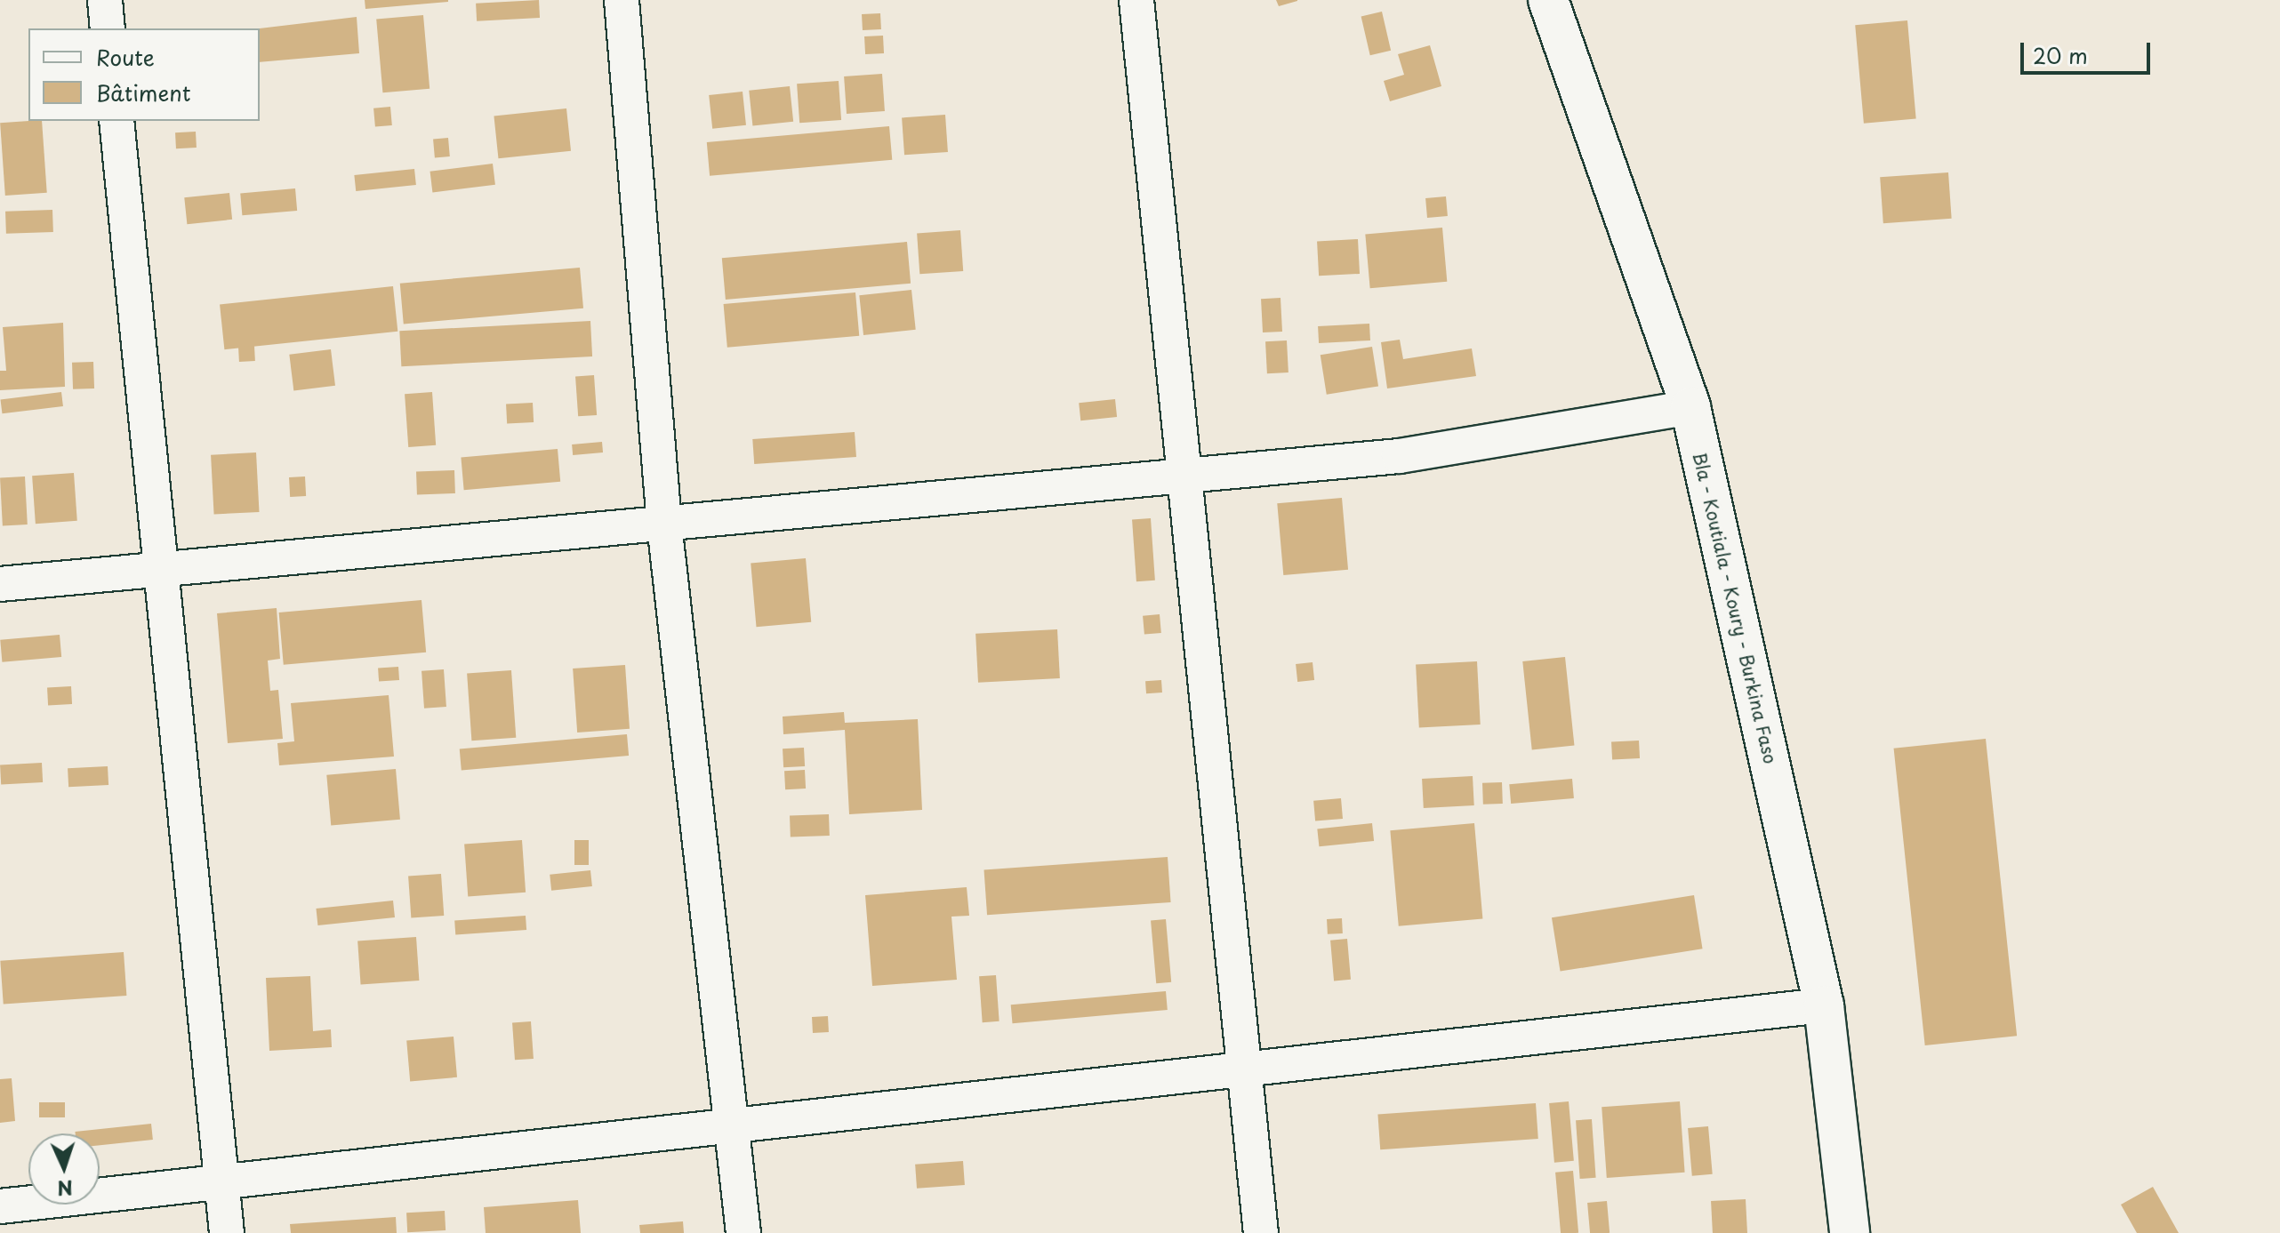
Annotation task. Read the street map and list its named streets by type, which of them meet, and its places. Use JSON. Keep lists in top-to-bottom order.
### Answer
{
  "streets": {
    "main road": ["Bla - Koutiala - Koury - Burkina Faso"]
  },
  "legend": ["Route", "Bâtiment"],
  "scale_bar": "20 m",
  "north": "bottom"
}
